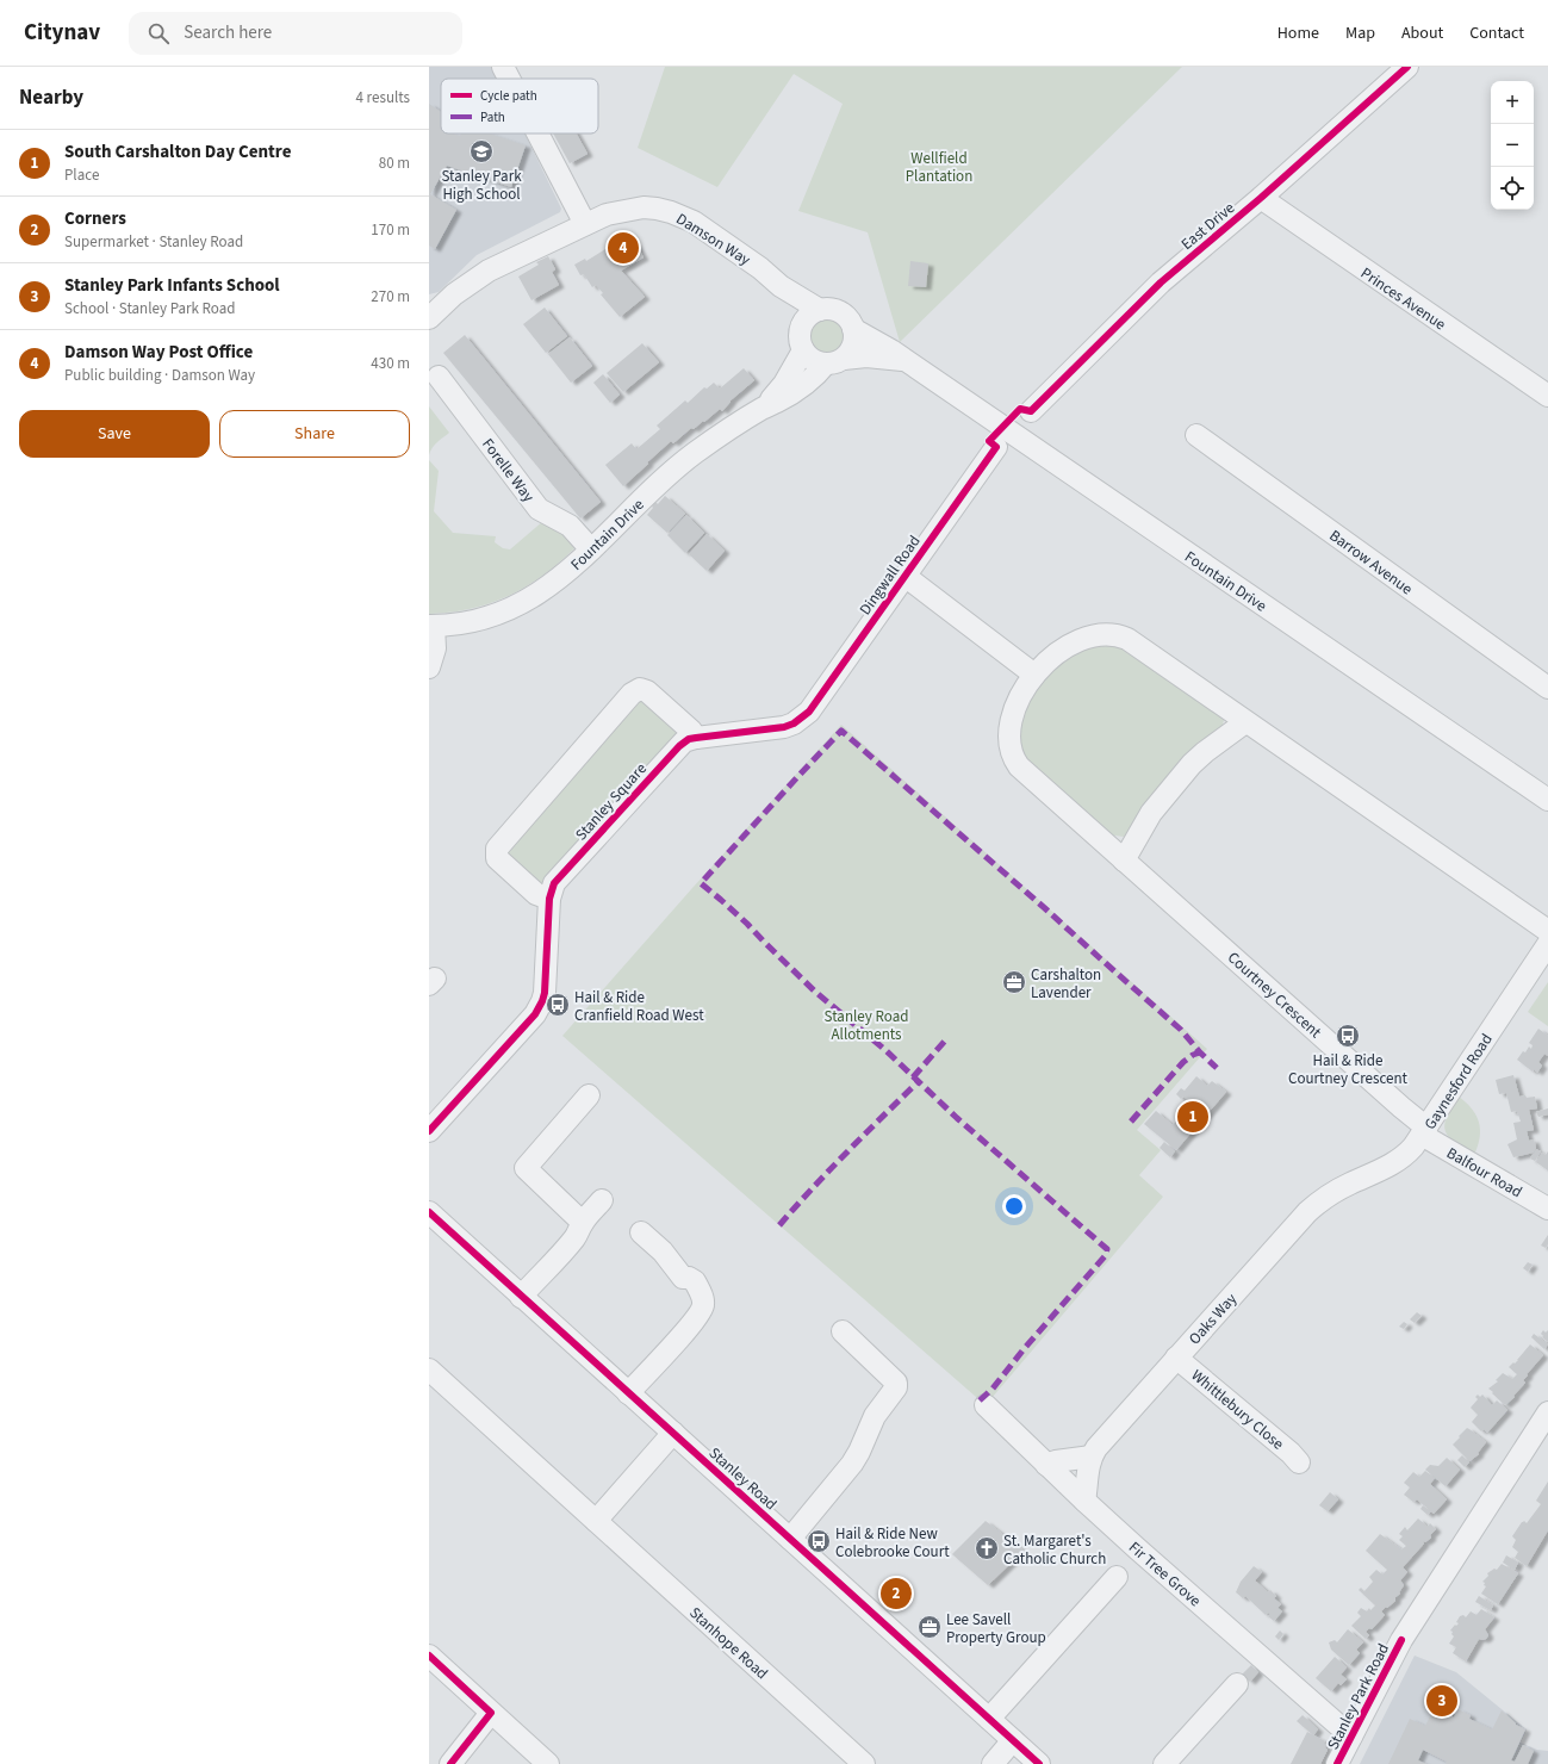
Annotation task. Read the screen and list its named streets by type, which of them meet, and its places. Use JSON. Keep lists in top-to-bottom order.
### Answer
{
  "streets": {
    "street": [
      "East Drive",
      "Damson Way",
      "Princes Avenue",
      "Forelle Way",
      "Fountain Drive",
      "Barrow Avenue",
      "Dingwall Road",
      "Stanley Square",
      "Courtney Crescent",
      "Gaynesford Road",
      "Balfour Road",
      "Oaks Way",
      "Whittlebury Close",
      "Stanley Road",
      "Fir Tree Grove",
      "Stanhope Road",
      "Stanley Park Road"
    ]
  },
  "crossings": [
    ["East Drive", "Princes Avenue"],
    ["Damson Way", "Fountain Drive"],
    ["Forelle Way", "Fountain Drive"],
    ["Dingwall Road", "Stanley Square"],
    ["Dingwall Road", "Courtney Crescent"],
    ["Courtney Crescent", "Gaynesford Road"],
    ["Courtney Crescent", "Balfour Road"],
    ["Gaynesford Road", "Balfour Road"],
    ["Gaynesford Road", "Oaks Way"],
    ["Oaks Way", "Whittlebury Close"],
    ["Oaks Way", "Fir Tree Grove"],
    ["Fir Tree Grove", "Stanley Park Road"]
  ],
  "parks": ["Wellfield Plantation", "Stanley Road Allotments"],
  "places": {
    "school or university": ["Stanley Park High School"],
    "office": ["Carshalton Lavender", "Lee Savell Property Group"],
    "bus stop": ["Hail & Ride Cranfield Road West", "Hail & Ride Courtney Crescent", "Hail & Ride New Colebrooke Court"],
    "church": ["St. Margaret's Catholic Church"]
  },
  "legend": ["Cycle path", "Path"],
  "page": {
    "header": "Citynav",
    "search": "Search here",
    "nav": [
      "Home",
      "Map",
      "About",
      "Contact"
    ],
    "heading": ["Nearby", "4 results"],
    "map_buttons": ["+", "−"],
    "list": [
      {
        "mark": "1",
        "name": "South Carshalton Day Centre",
        "note": "Place",
        "value": "80 m"
      },
      {
        "mark": "2",
        "name": "Corners",
        "note": "Supermarket · Stanley Road",
        "value": "170 m"
      },
      {
        "mark": "3",
        "name": "Stanley Park Infants School",
        "note": "School · Stanley Park Road",
        "value": "270 m"
      },
      {
        "mark": "4",
        "name": "Damson Way Post Office",
        "note": "Public building · Damson Way",
        "value": "430 m"
      }
    ],
    "pins": [
      "4",
      "1",
      "2",
      "3"
    ],
    "buttons": ["Save", "Share"]
  }
}
